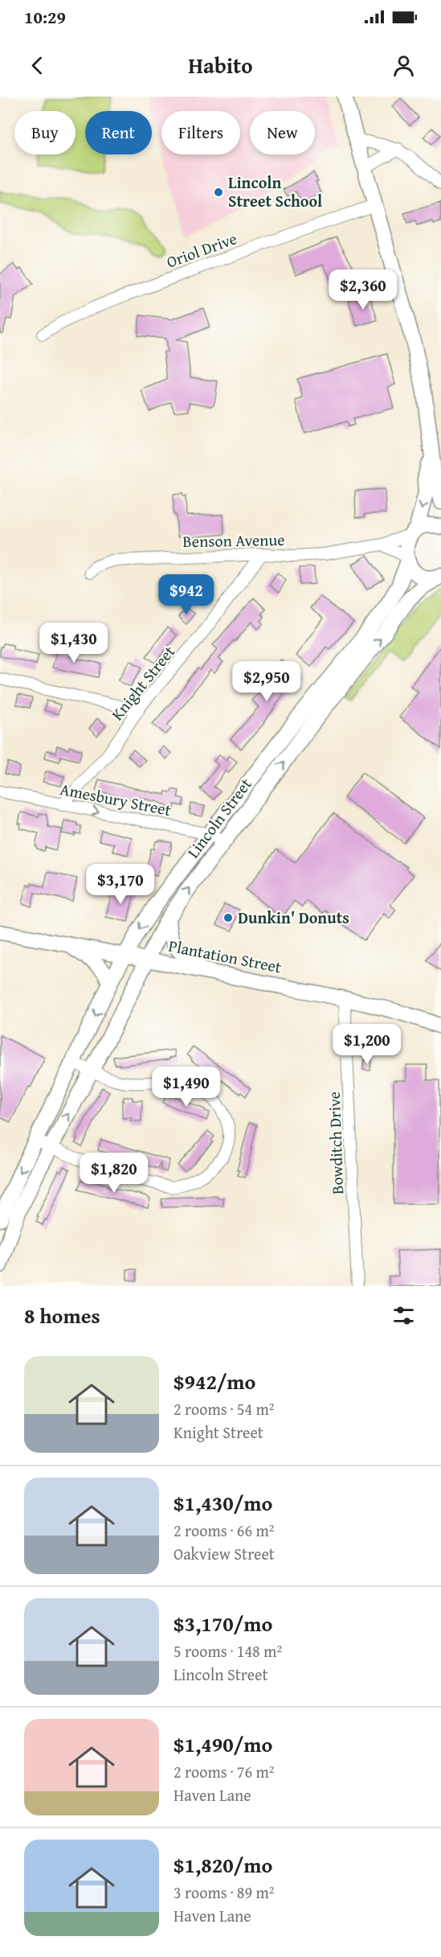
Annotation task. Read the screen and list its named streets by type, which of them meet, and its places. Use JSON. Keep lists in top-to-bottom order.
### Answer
{
  "streets": {
    "main road": ["Lincoln Street", "Plantation Street"],
    "street": [
      "Oriol Drive",
      "Benson Avenue",
      "Knight Street",
      "Amesbury Street",
      "Bowditch Drive"
    ]
  },
  "crossings": [
    ["Benson Avenue", "Knight Street"],
    ["Benson Avenue", "Lincoln Street"],
    ["Knight Street", "Amesbury Street"],
    ["Amesbury Street", "Lincoln Street"],
    ["Lincoln Street", "Plantation Street"],
    ["Plantation Street", "Bowditch Drive"]
  ],
  "one_way": ["Amesbury Street"],
  "places": ["Lincoln Street School", "Dunkin' Donuts"],
  "page": {
    "status": "10:29",
    "header": "Habito",
    "chip": [
      "Buy",
      "Rent",
      "Filters",
      "New"
    ],
    "price": [
      "$2,360",
      "$942",
      "$1,430",
      "$2,950",
      "$3,170",
      "$1,200",
      "$1,490",
      "$1,820"
    ],
    "heading": "8 homes",
    "list": [
      {
        "name": "$942/mo",
        "note": "2 rooms · 54 m² · Knight Street"
      },
      {
        "name": "$1,430/mo",
        "note": "2 rooms · 66 m² · Oakview Street"
      },
      {
        "name": "$3,170/mo",
        "note": "5 rooms · 148 m² · Lincoln Street"
      },
      {
        "name": "$1,490/mo",
        "note": "2 rooms · 76 m² · Haven Lane"
      },
      {
        "name": "$1,820/mo",
        "note": "3 rooms · 89 m² · Haven Lane"
      }
    ]
  }
}
